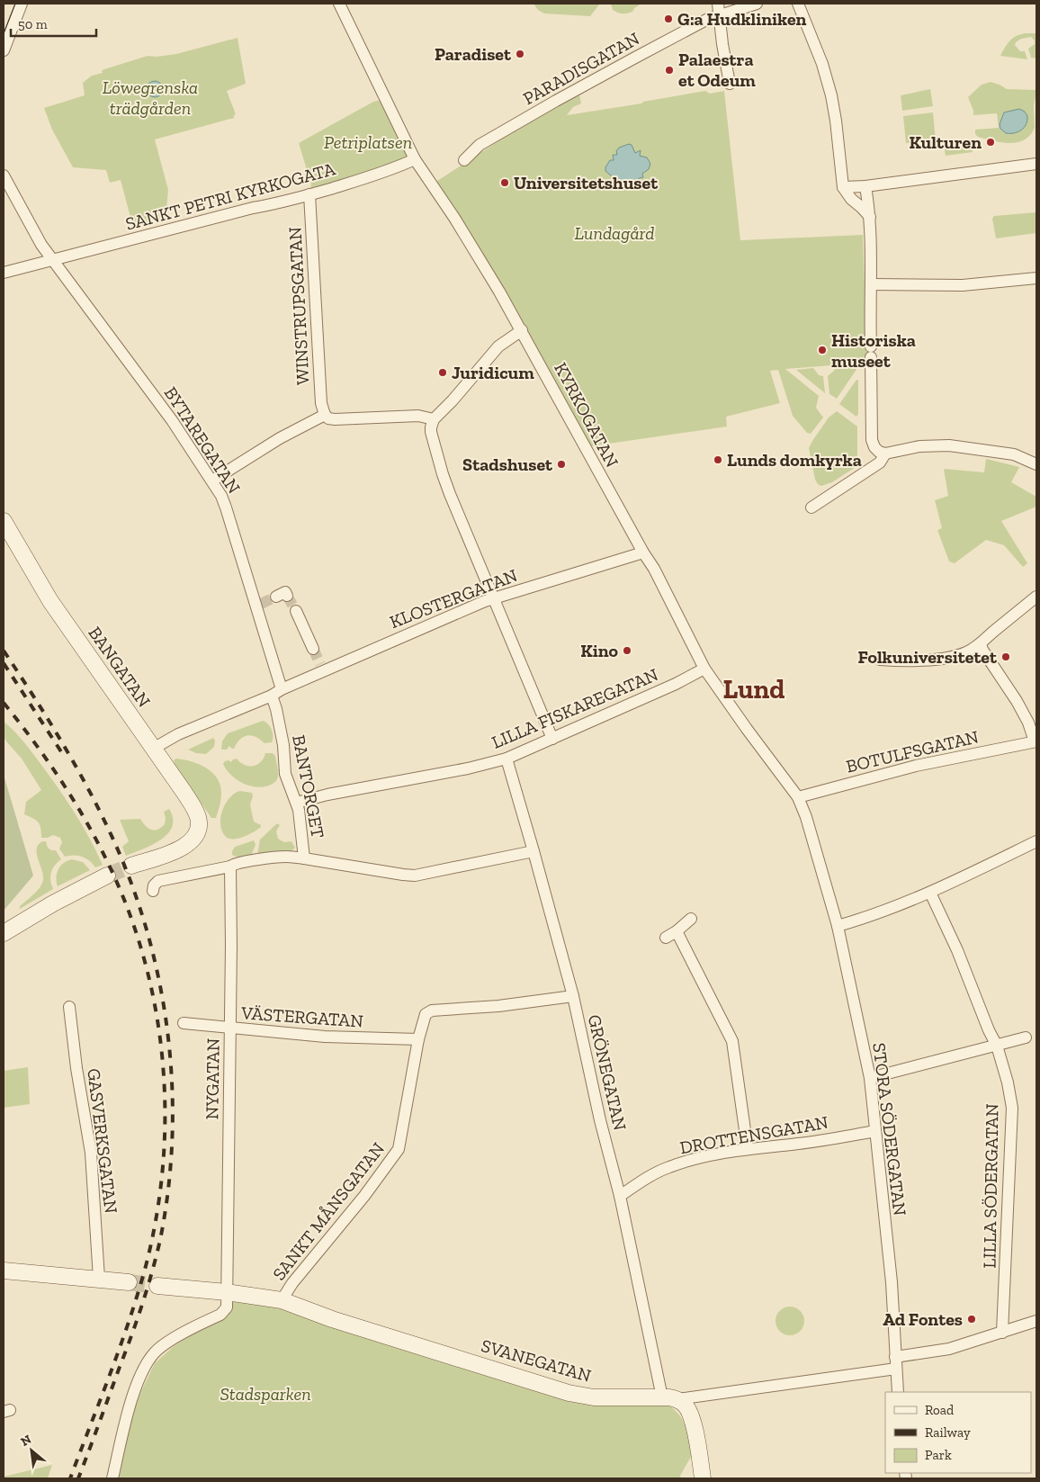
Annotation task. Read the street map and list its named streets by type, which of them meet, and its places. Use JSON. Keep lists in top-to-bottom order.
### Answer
{
  "streets": {
    "street": [
      "PARADISGATAN",
      "SANKT PETRI KYRKOGATA",
      "WINSTRUPSGATAN",
      "KYRKOGATAN",
      "BYTAREGATAN",
      "KLOSTERGATAN",
      "BANGATAN",
      "LILLA FISKAREGATAN",
      "BOTULFSGATAN",
      "BANTORGET",
      "VÄSTERGATAN",
      "GRÖNEGATAN",
      "NYGATAN",
      "STORA SÖDERGATAN",
      "DROTTENSGATAN",
      "GASVERKSGATAN",
      "LILLA SÖDERGATAN",
      "SANKT MÅNSGATAN",
      "SVANEGATAN"
    ]
  },
  "crossings": [
    ["SANKT PETRI KYRKOGATA", "WINSTRUPSGATAN"],
    ["SANKT PETRI KYRKOGATA", "KYRKOGATAN"],
    ["SANKT PETRI KYRKOGATA", "BYTAREGATAN"],
    ["KYRKOGATAN", "KLOSTERGATAN"],
    ["KYRKOGATAN", "LILLA FISKAREGATAN"],
    ["KYRKOGATAN", "BOTULFSGATAN"],
    ["KYRKOGATAN", "STORA SÖDERGATAN"],
    ["BYTAREGATAN", "KLOSTERGATAN"],
    ["LILLA FISKAREGATAN", "BANTORGET"],
    ["LILLA FISKAREGATAN", "GRÖNEGATAN"],
    ["BOTULFSGATAN", "STORA SÖDERGATAN"],
    ["BANTORGET", "NYGATAN"],
    ["VÄSTERGATAN", "NYGATAN"],
    ["VÄSTERGATAN", "SANKT MÅNSGATAN"],
    ["GRÖNEGATAN", "DROTTENSGATAN"],
    ["GRÖNEGATAN", "SANKT MÅNSGATAN"],
    ["GRÖNEGATAN", "SVANEGATAN"],
    ["NYGATAN", "SVANEGATAN"],
    ["STORA SÖDERGATAN", "DROTTENSGATAN"],
    ["STORA SÖDERGATAN", "SVANEGATAN"],
    ["SANKT MÅNSGATAN", "SVANEGATAN"]
  ],
  "districts": ["Lund"],
  "parks": [
    "Löwegrenska trädgården",
    "Petriplatsen",
    "Lundagård",
    "Stadsparken"
  ],
  "places": [
    "G:a Hudkliniken",
    "Paradiset",
    "Palaestra et Odeum",
    "Kulturen",
    "Universitetshuset",
    "Historiska museet",
    "Juridicum",
    "Lunds domkyrka",
    "Stadshuset",
    "Kino",
    "Folkuniversitetet",
    "Ad Fontes"
  ],
  "legend": ["Road", "Railway", "Park"],
  "scale_bar": "50 m",
  "north": "top left"
}
